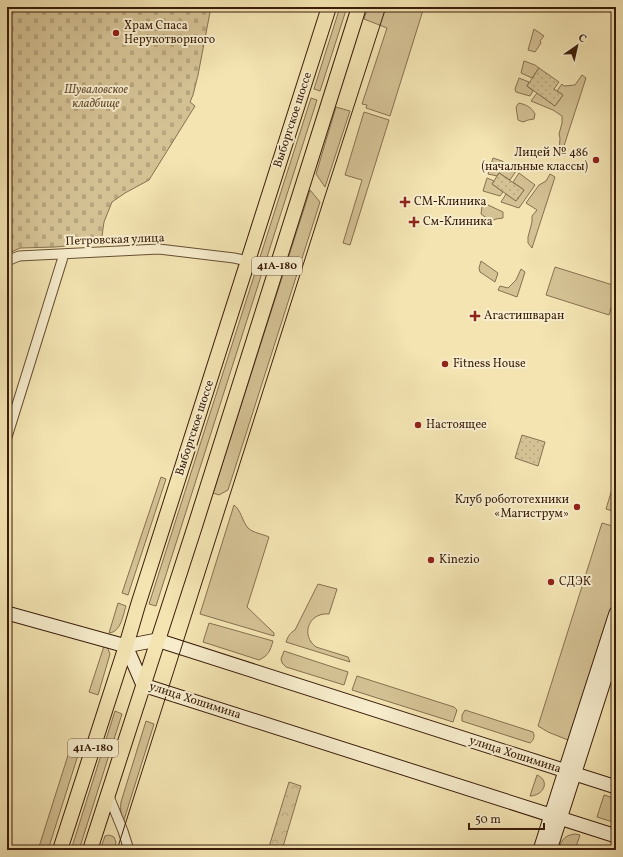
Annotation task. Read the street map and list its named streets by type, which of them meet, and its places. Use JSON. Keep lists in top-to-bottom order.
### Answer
{
  "streets": {
    "main road": ["Выборгское шоссе", "41А-180"],
    "street": ["Петровская улица", "улица Хошимина"]
  },
  "crossings": [
    ["Выборгское шоссе", "Петровская улица"],
    ["Выборгское шоссе", "улица Хошимина"],
    ["41А-180", "улица Хошимина"]
  ],
  "parks": ["Шуваловское кладбище"],
  "places": {
    "other": [
      "Храм Спаса Нерукотворного",
      "Лицей № 486 (начальные классы)",
      "Fitness House",
      "Настоящее",
      "Клуб робототехники «Магиструм»",
      "Kinezio",
      "СДЭК"
    ],
    "health": ["СМ-Клиника", "См-Клиника", "Агастишваран"]
  },
  "scale_bar": "50 m",
  "north": "top right"
}
